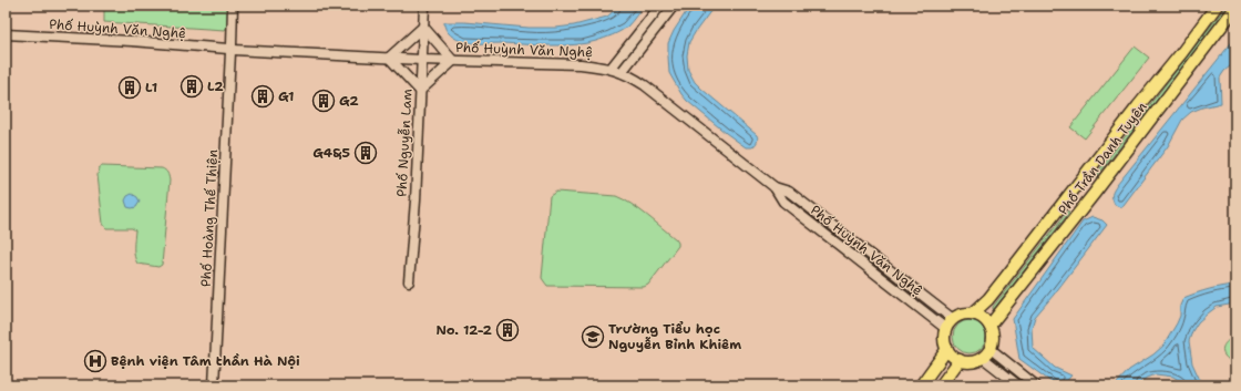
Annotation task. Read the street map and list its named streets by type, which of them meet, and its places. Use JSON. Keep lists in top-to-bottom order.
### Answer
{
  "streets": {
    "main road": ["Phố Trần Danh Tuyên"],
    "street": ["Phố Huỳnh Văn Nghệ", "Phố Nguyễn Lam", "Phố Hoàng Thế Thiện"]
  },
  "crossings": [
    ["Phố Huỳnh Văn Nghệ", "Phố Nguyễn Lam"],
    ["Phố Huỳnh Văn Nghệ", "Phố Trần Danh Tuyên"],
    ["Phố Huỳnh Văn Nghệ", "Phố Hoàng Thế Thiện"]
  ],
  "places": {
    "building": [
      "L2",
      "L1",
      "G1",
      "G2",
      "G4&5",
      "No. 12-2"
    ],
    "school or university": ["Trường Tiểu học Nguyễn Bỉnh Khiêm"],
    "hospital": ["Bệnh viện Tâm thần Hà Nội"]
  }
}
